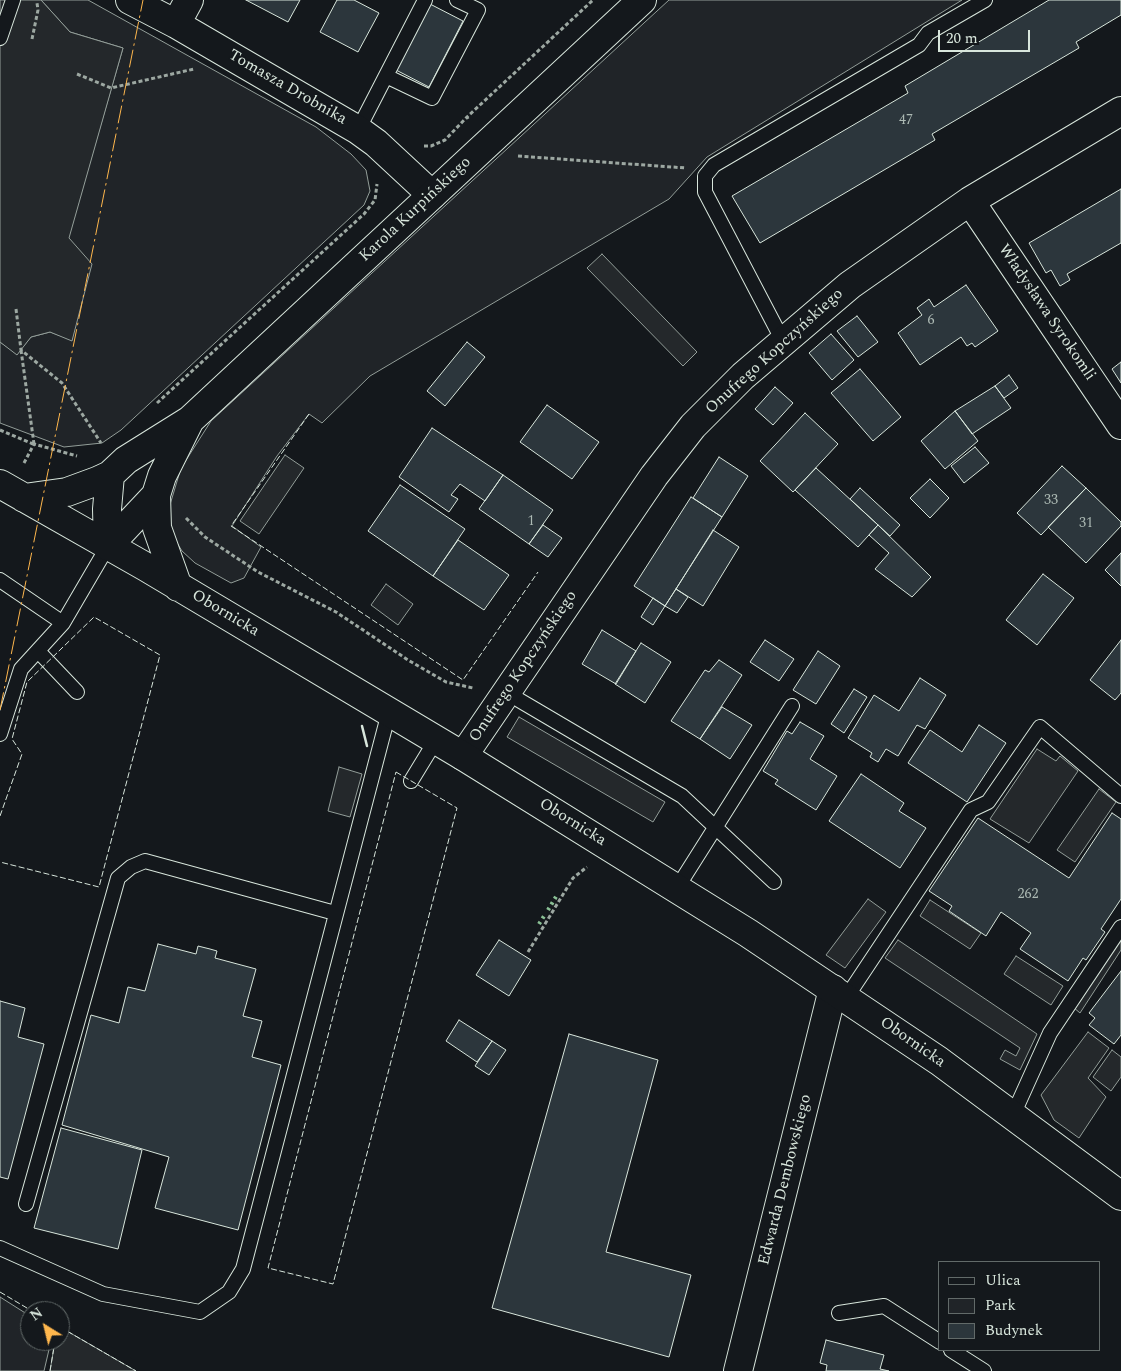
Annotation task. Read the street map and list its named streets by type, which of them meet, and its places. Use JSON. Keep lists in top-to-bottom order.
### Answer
{
  "streets": {
    "street": [
      "Tomasza Drobnika",
      "Karola Kurpińskiego",
      "Władysława Syrokomli",
      "Onufrego Kopczyńskiego",
      "Obornicka",
      "Edwarda Dembowskiego"
    ]
  },
  "crossings": [
    ["Tomasza Drobnika", "Karola Kurpińskiego"],
    ["Karola Kurpińskiego", "Obornicka"],
    ["Władysława Syrokomli", "Onufrego Kopczyńskiego"],
    ["Onufrego Kopczyńskiego", "Obornicka"],
    ["Obornicka", "Edwarda Dembowskiego"]
  ],
  "house_numbers": [
    "47",
    "6",
    "33",
    "1",
    "31",
    "262"
  ],
  "legend": ["Ulica", "Park", "Budynek"],
  "scale_bar": "20 m",
  "north": "top left"
}
